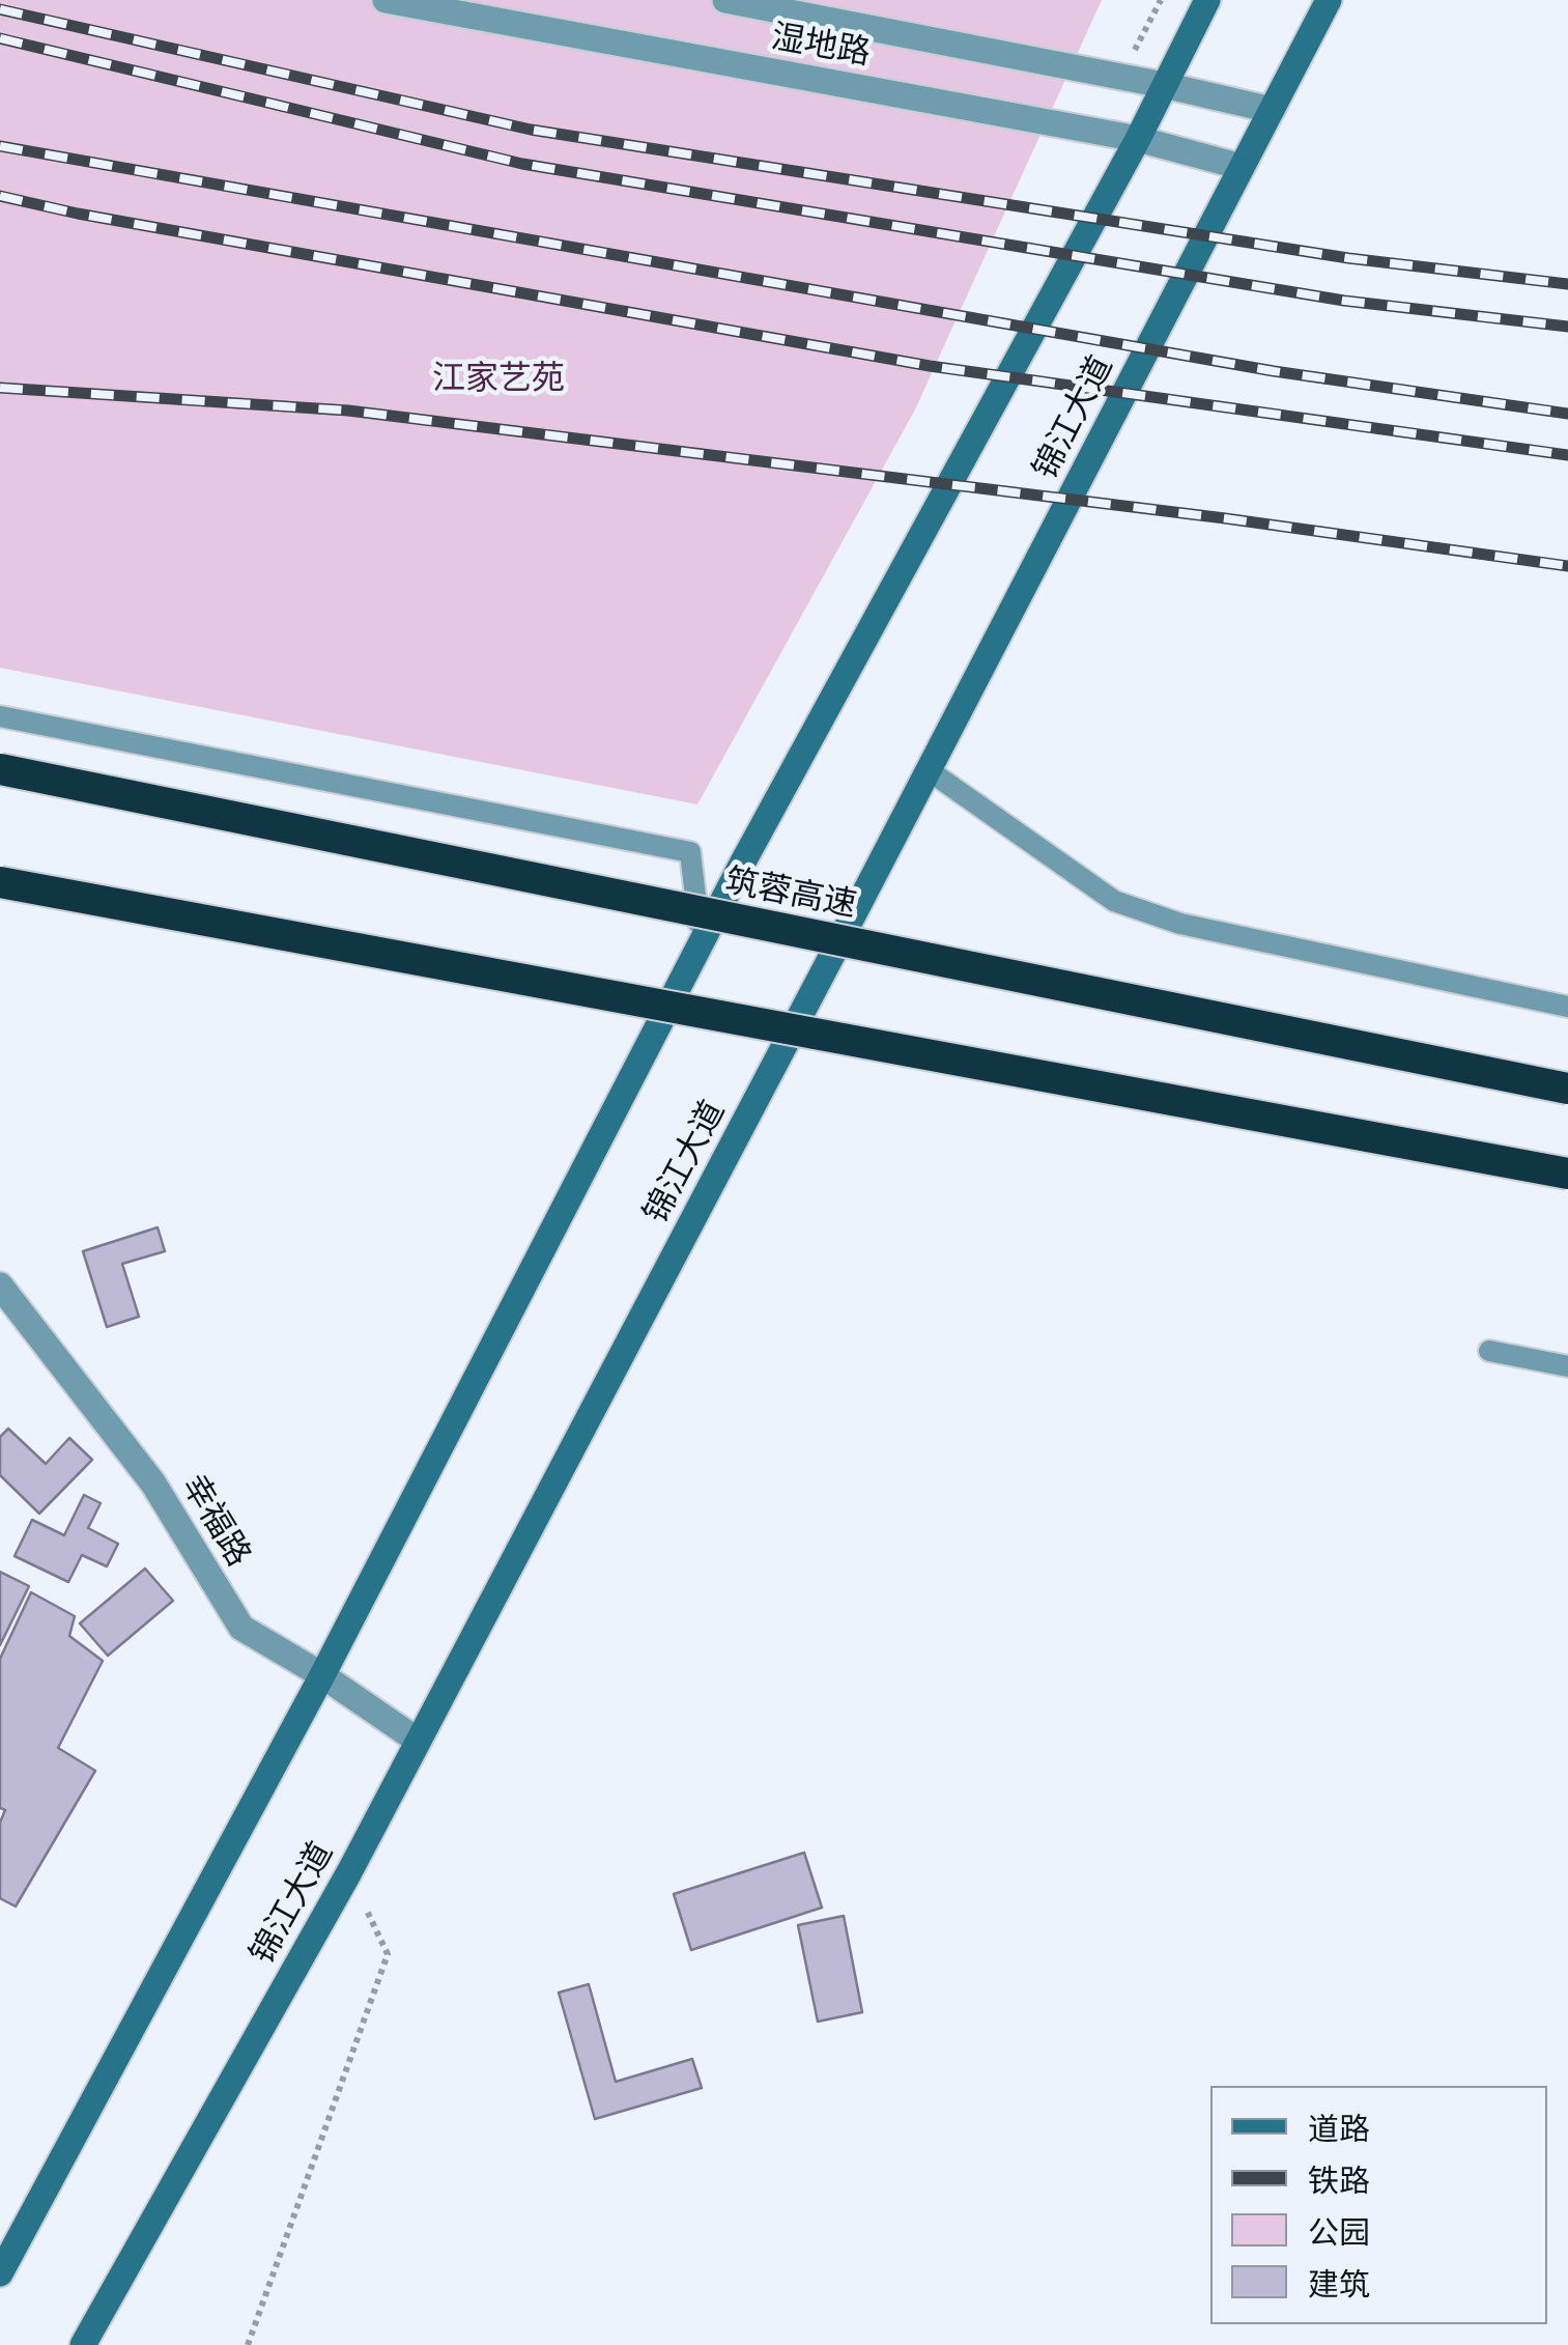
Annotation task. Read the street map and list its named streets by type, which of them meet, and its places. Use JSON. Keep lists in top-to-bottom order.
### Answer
{
  "streets": {
    "highway": ["筑蓉高速"],
    "main road": ["锦江大道"],
    "street": ["湿地路", "幸福路"]
  },
  "crossings": [
    ["湿地路", "锦江大道"],
    ["锦江大道", "幸福路"]
  ],
  "parks": ["江家艺苑"],
  "legend": [
    "道路",
    "铁路",
    "公园",
    "建筑"
  ]
}
